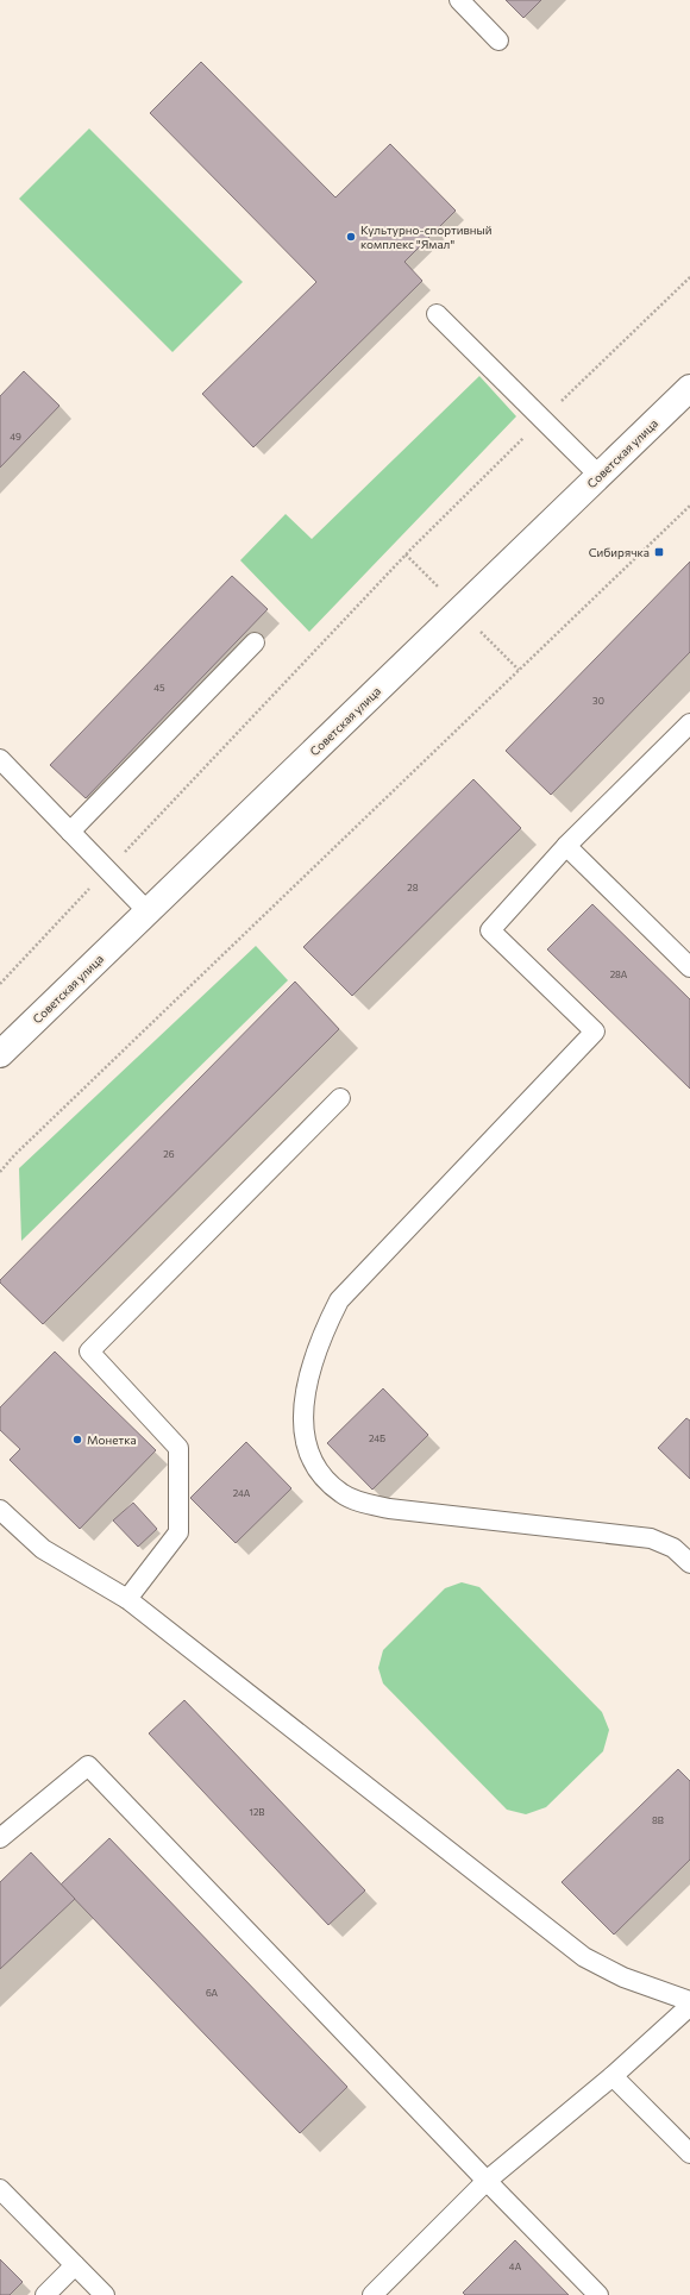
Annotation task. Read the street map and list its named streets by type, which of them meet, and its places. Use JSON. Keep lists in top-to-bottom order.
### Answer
{
  "streets": {
    "main road": ["Советская улица"]
  },
  "places": {
    "other": ["Культурно-спортивный комплекс \"Ямал\"", "Монетка"],
    "transit": ["Сибирячка"]
  },
  "house_numbers": [
    "49",
    "45",
    "30",
    "28",
    "28А",
    "26",
    "24Б",
    "24А",
    "12В",
    "8В",
    "6А",
    "4А"
  ]
}
